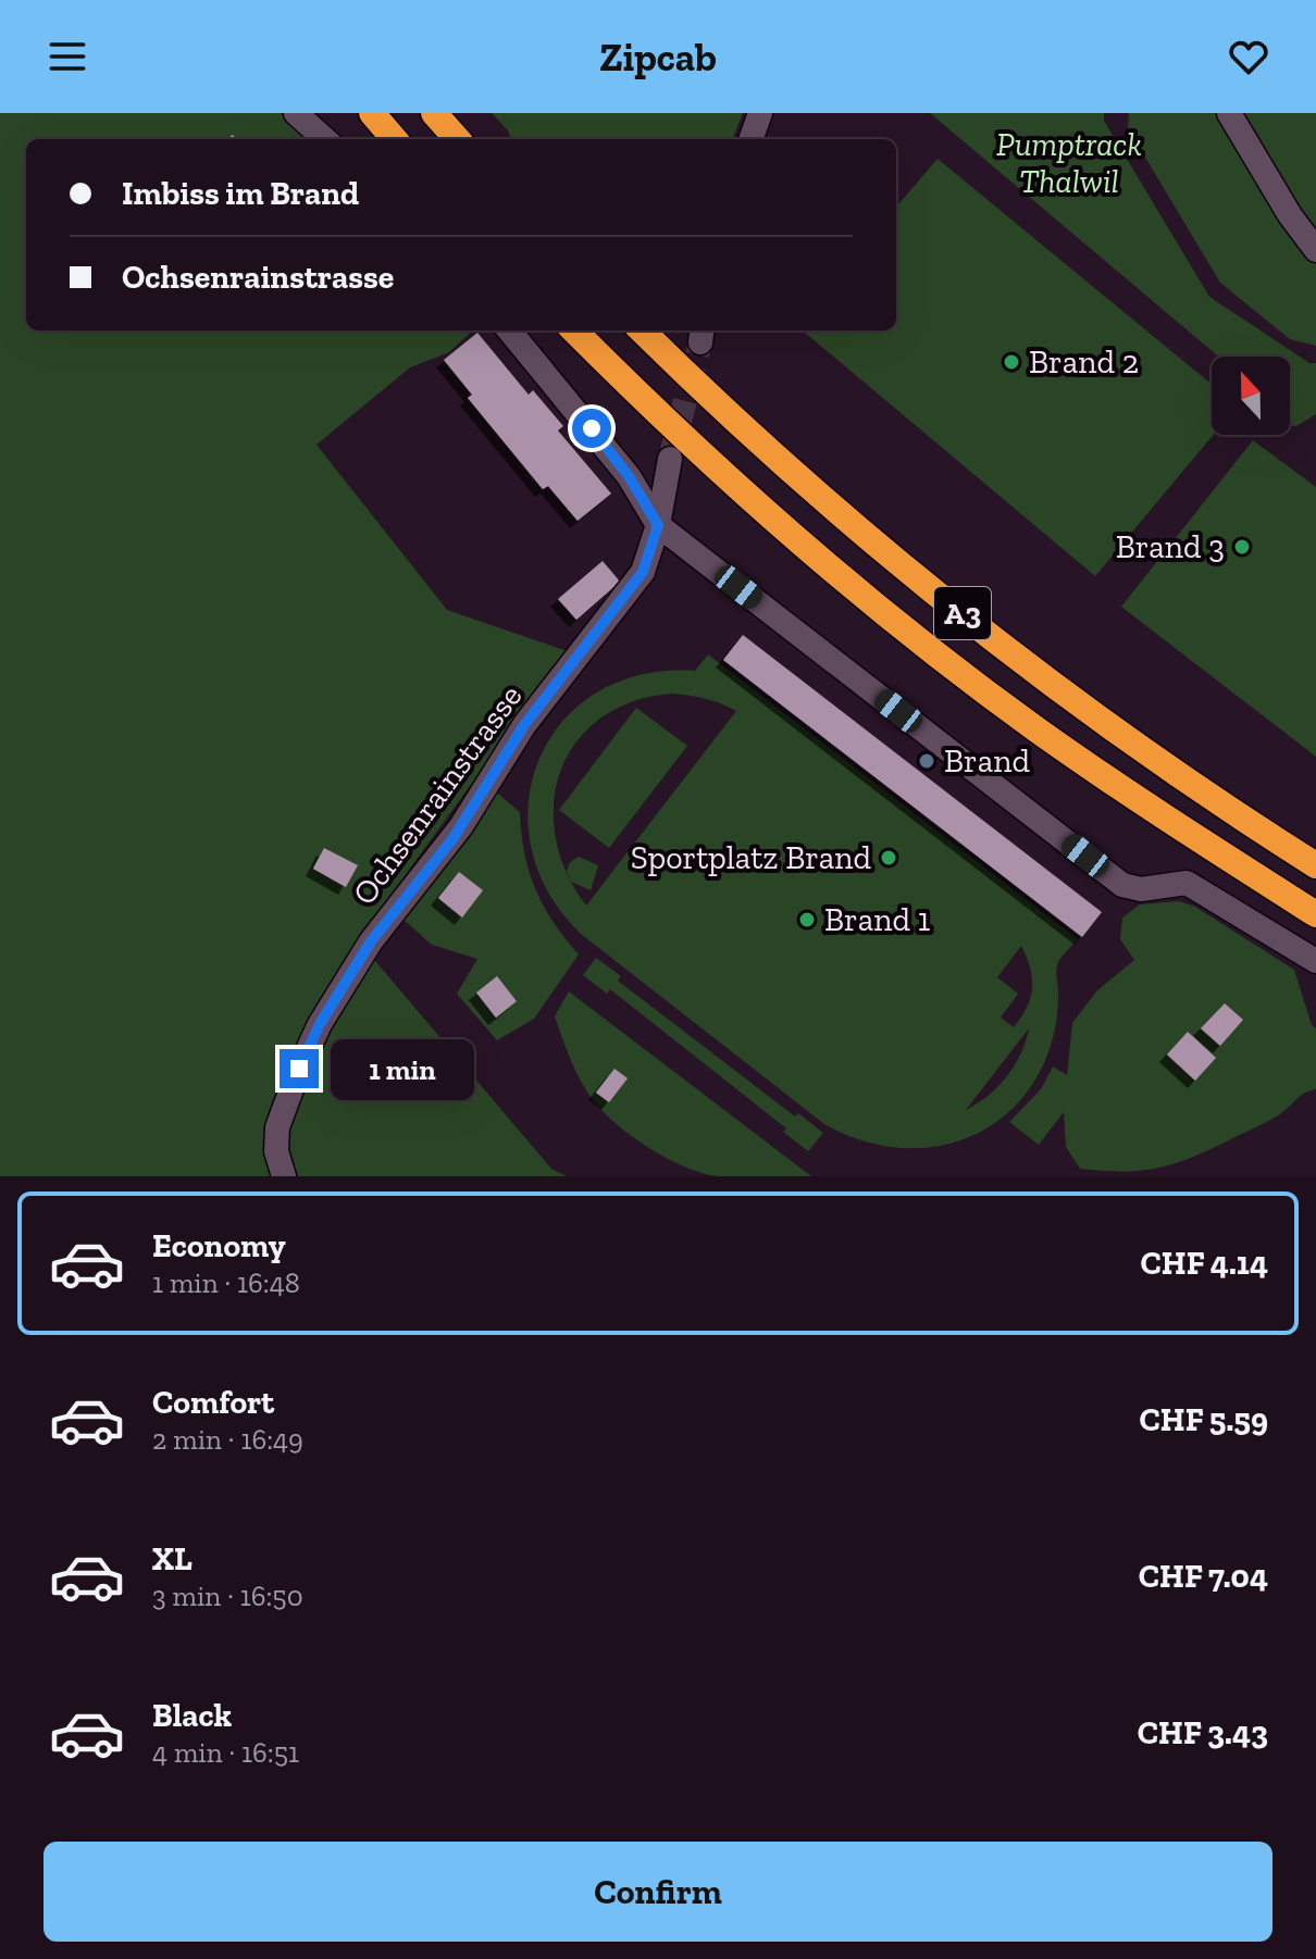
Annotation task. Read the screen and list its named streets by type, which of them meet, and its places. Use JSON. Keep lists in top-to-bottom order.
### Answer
{
  "streets": {
    "highway": ["A3"],
    "street": ["Ochsenrainstrasse"]
  },
  "parks": ["Pumptrack Thalwil"],
  "places": [
    "Brand 2",
    "Brand 3",
    "Brand",
    "Sportplatz Brand",
    "Brand 1"
  ],
  "north": "top",
  "page": {
    "header": "Zipcab",
    "banner": ["Imbiss im Brand", "Ochsenrainstrasse"],
    "bubble": "1 min",
    "list": [
      {
        "name": "Economy",
        "note": "1 min · 16:48",
        "value": "CHF 4.14"
      },
      {
        "name": "Comfort",
        "note": "2 min · 16:49",
        "value": "CHF 5.59"
      },
      {
        "name": "XL",
        "note": "3 min · 16:50",
        "value": "CHF 7.04"
      },
      {
        "name": "Black",
        "note": "4 min · 16:51",
        "value": "CHF 3.43"
      }
    ],
    "buttons": "Confirm"
  }
}
